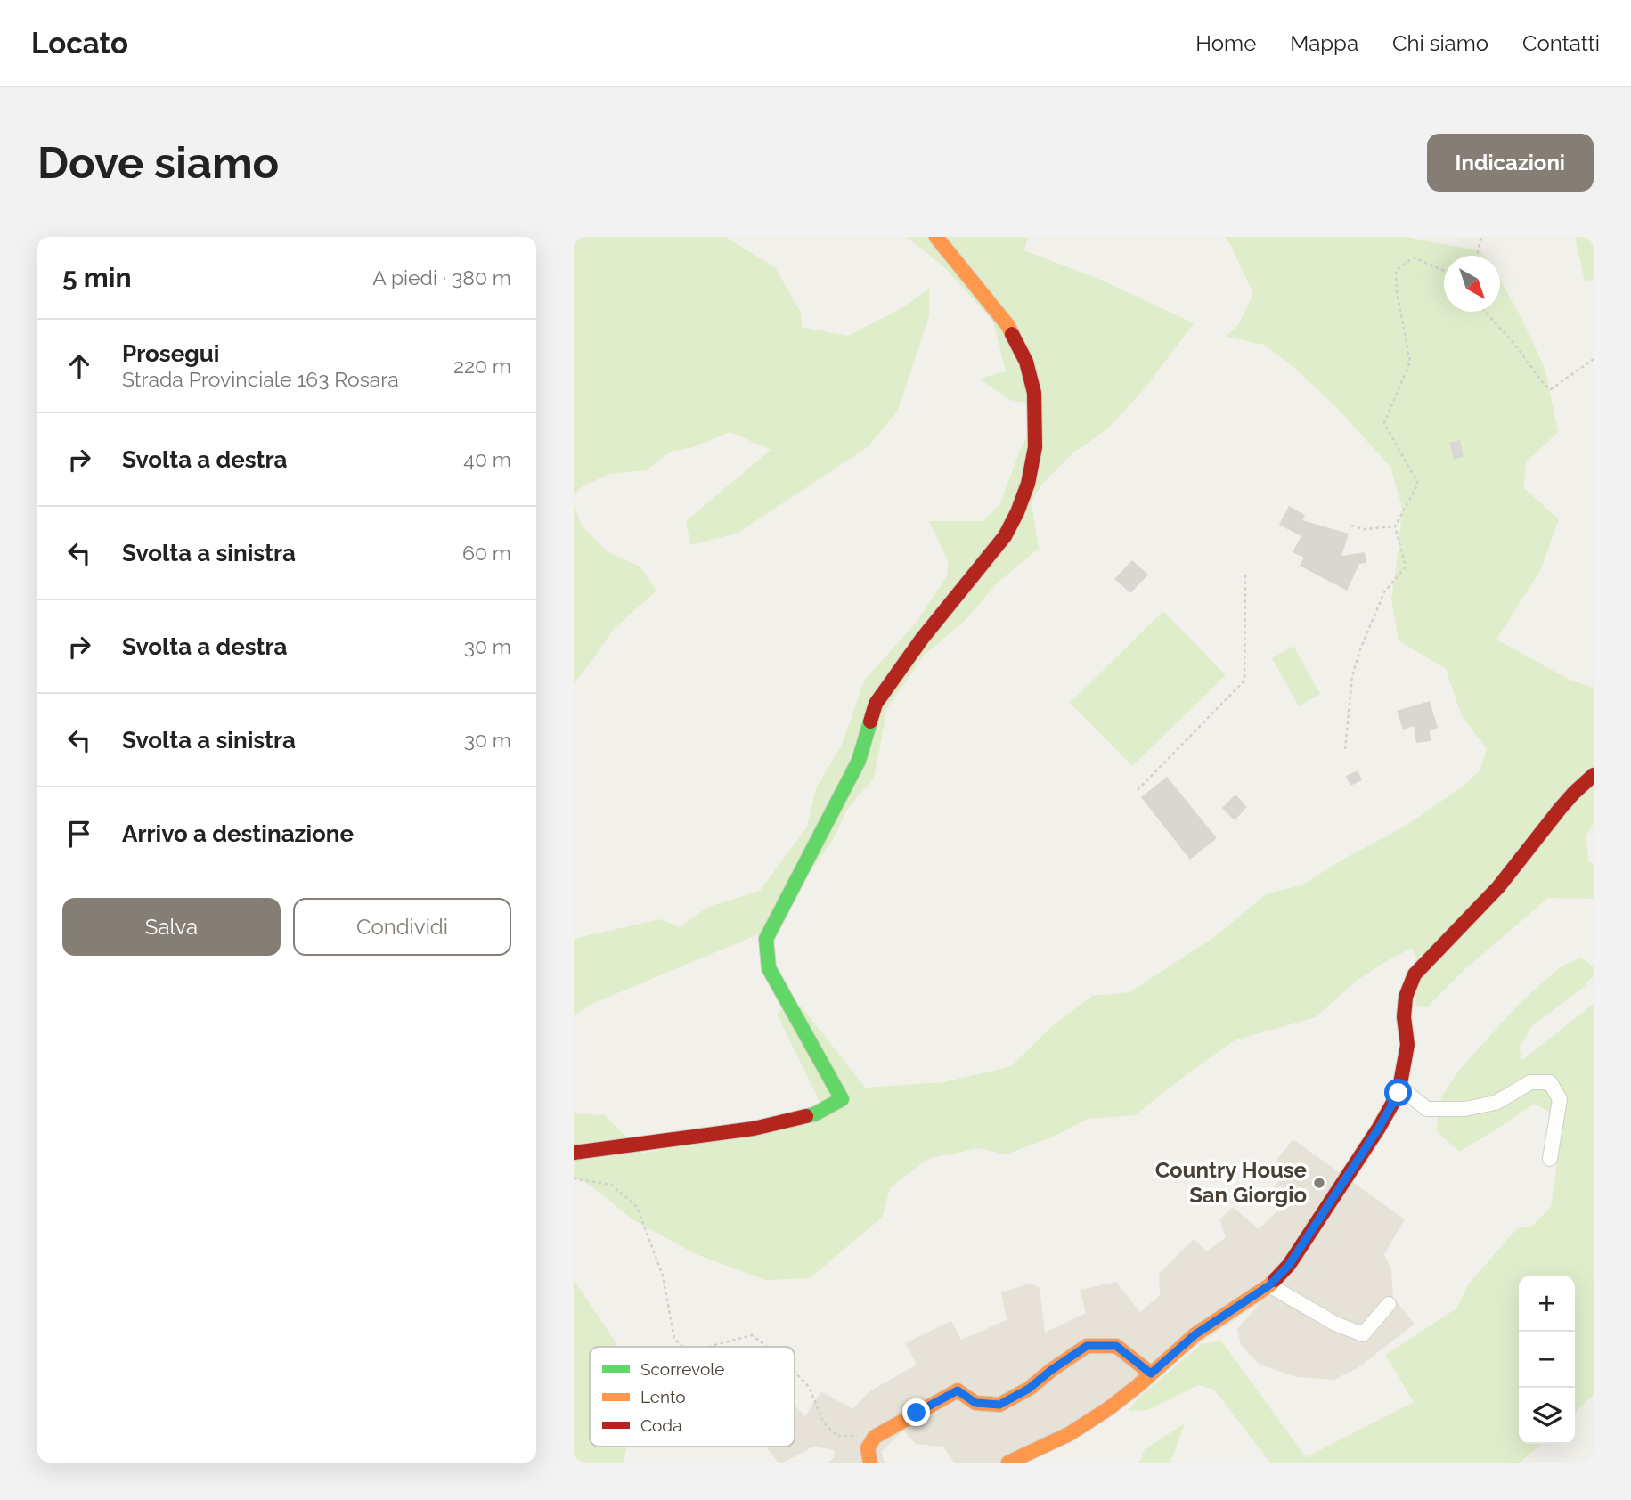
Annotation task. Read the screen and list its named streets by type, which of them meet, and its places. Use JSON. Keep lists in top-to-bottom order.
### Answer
{
  "places": ["Country House San Giorgio"],
  "legend": ["Scorrevole", "Lento", "Coda"],
  "north": "bottom right",
  "page": {
    "header": "Locato",
    "nav": [
      "Home",
      "Mappa",
      "Chi siamo",
      "Contatti"
    ],
    "buttons": [
      "Indicazioni",
      ["Salva", "Condividi"]
    ],
    "title": "Dove siamo",
    "heading": ["5 min", "A piedi · 380 m"],
    "list": [
      ["Prosegui", "Strada Provinciale 163 Rosara", "220 m"],
      ["Svolta a destra", "40 m"],
      ["Svolta a sinistra", "60 m"],
      ["Svolta a destra", "30 m"],
      ["Svolta a sinistra", "30 m"],
      "Arrivo a destinazione"
    ],
    "map_buttons": ["+", "−"]
  }
}
